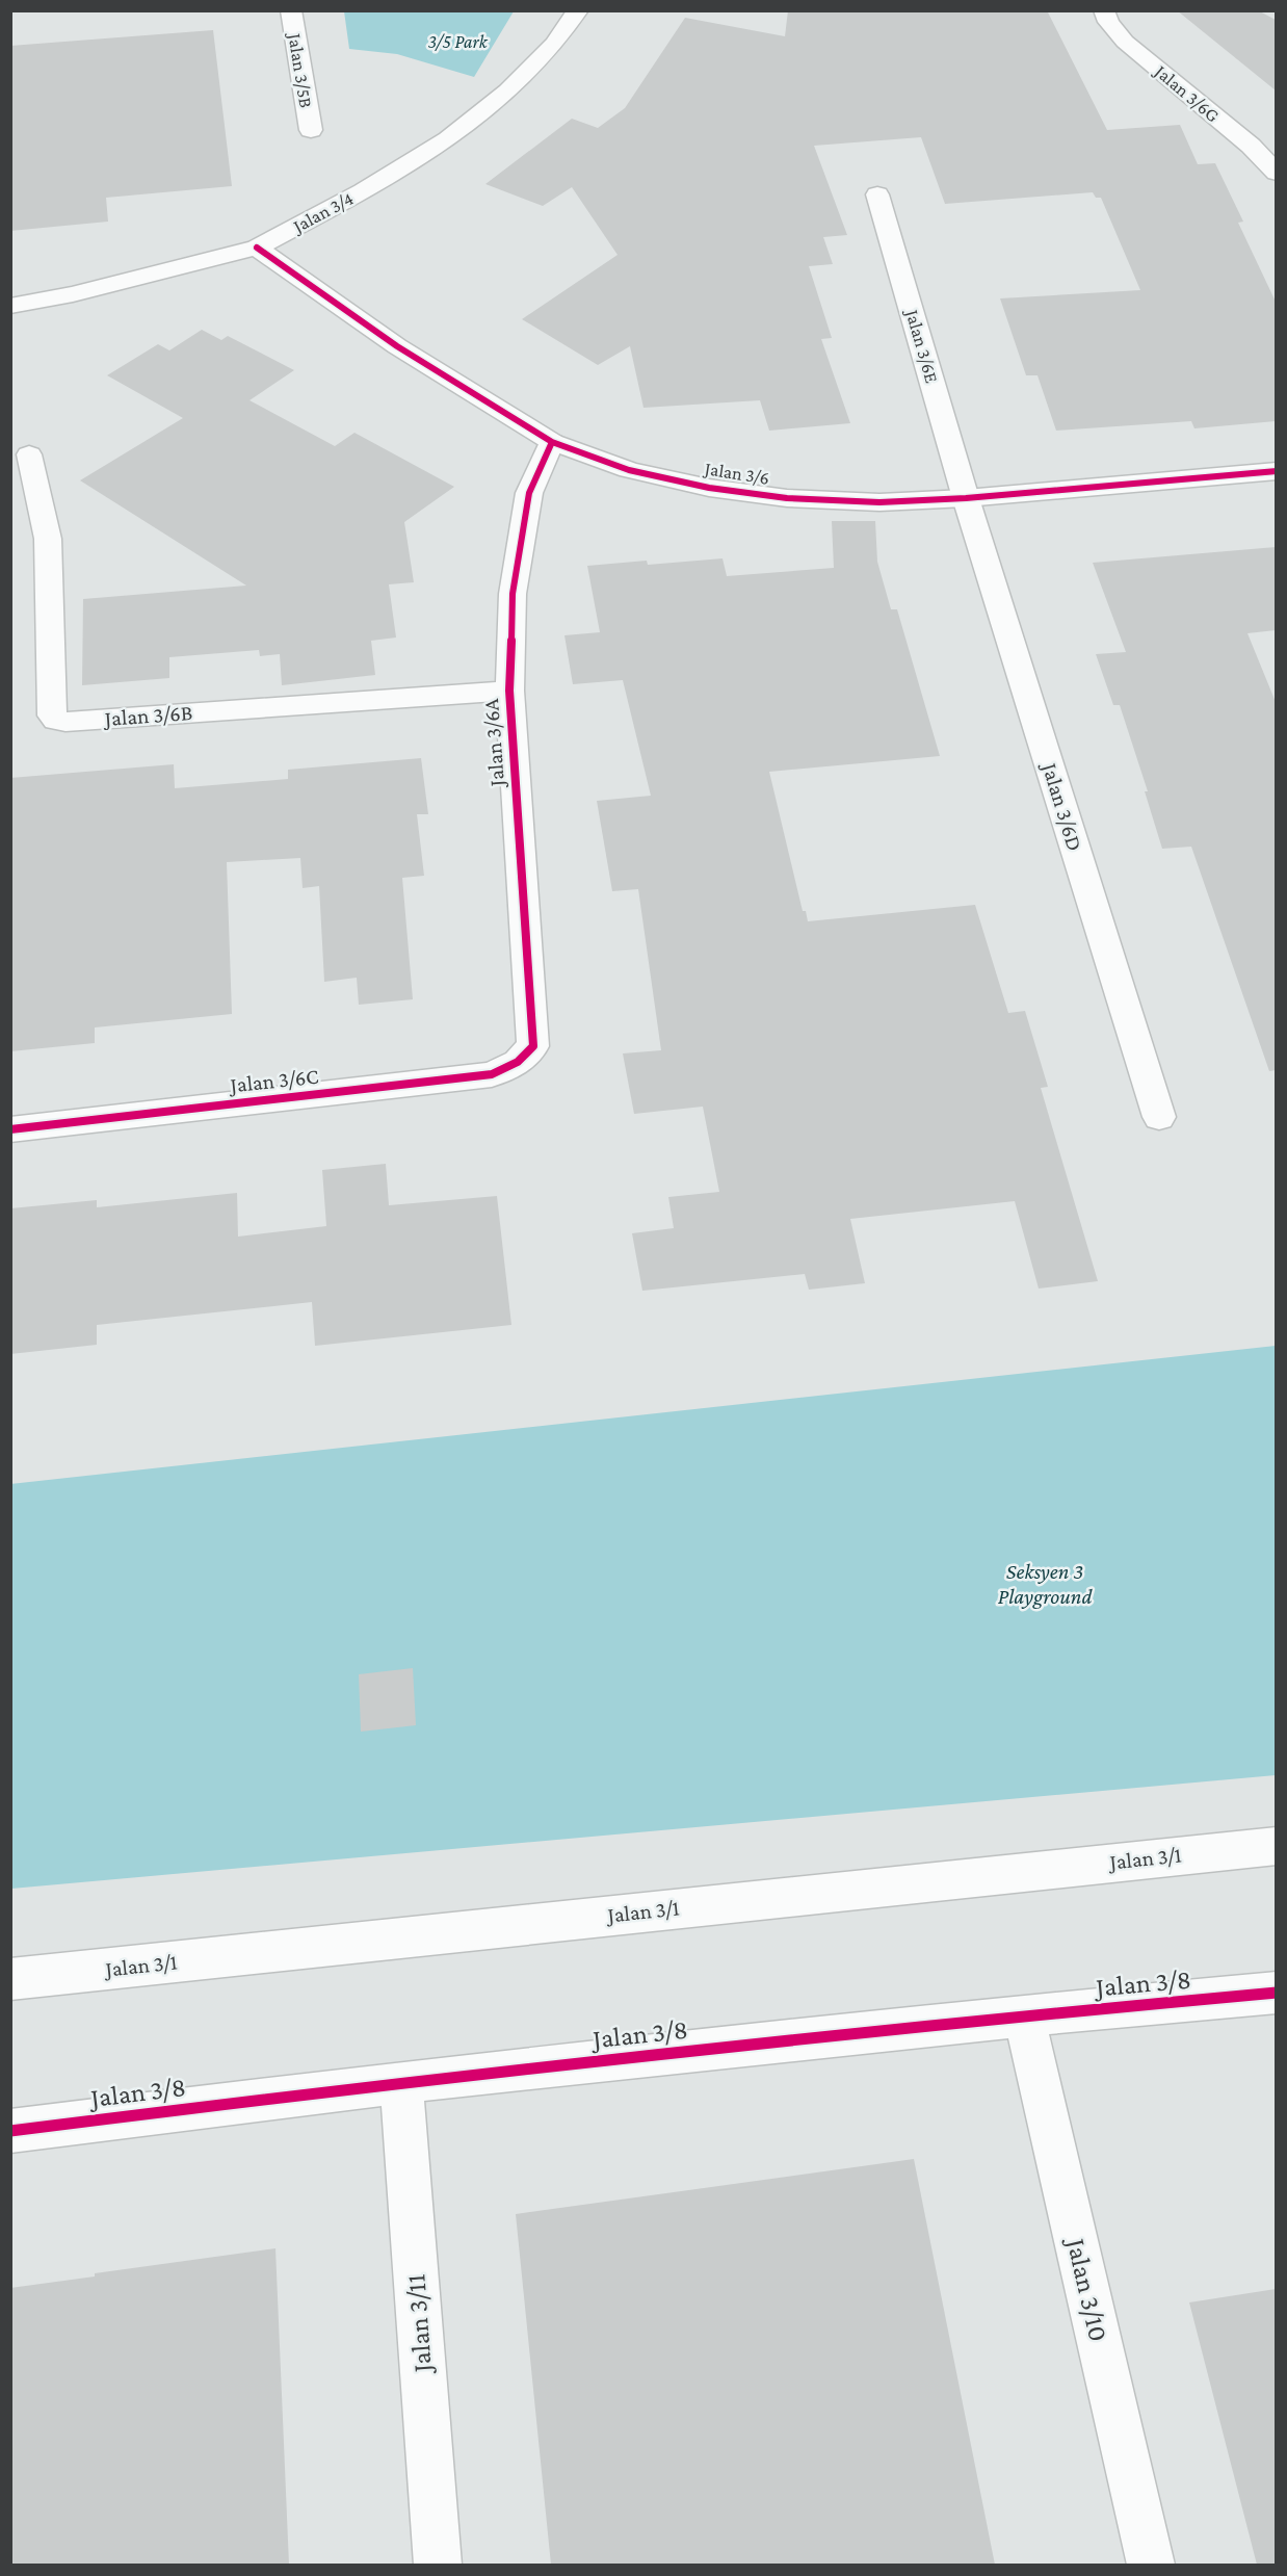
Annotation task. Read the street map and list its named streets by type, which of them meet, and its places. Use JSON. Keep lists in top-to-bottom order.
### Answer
{
  "streets": {
    "street": [
      "Jalan 3/5B",
      "Jalan 3/6G",
      "Jalan 3/4",
      "Jalan 3/6E",
      "Jalan 3/6",
      "Jalan 3/6B",
      "Jalan 3/6A",
      "Jalan 3/6D",
      "Jalan 3/6C",
      "Jalan 3/1",
      "Jalan 3/8",
      "Jalan 3/10",
      "Jalan 3/11"
    ]
  },
  "crossings": [
    ["Jalan 3/4", "Jalan 3/6"],
    ["Jalan 3/6E", "Jalan 3/6"],
    ["Jalan 3/6E", "Jalan 3/6D"],
    ["Jalan 3/6", "Jalan 3/6A"],
    ["Jalan 3/6", "Jalan 3/6D"],
    ["Jalan 3/6B", "Jalan 3/6A"],
    ["Jalan 3/6A", "Jalan 3/6C"],
    ["Jalan 3/8", "Jalan 3/10"],
    ["Jalan 3/8", "Jalan 3/11"]
  ],
  "parks": ["3/5 Park", "Seksyen 3 Playground"]
}
